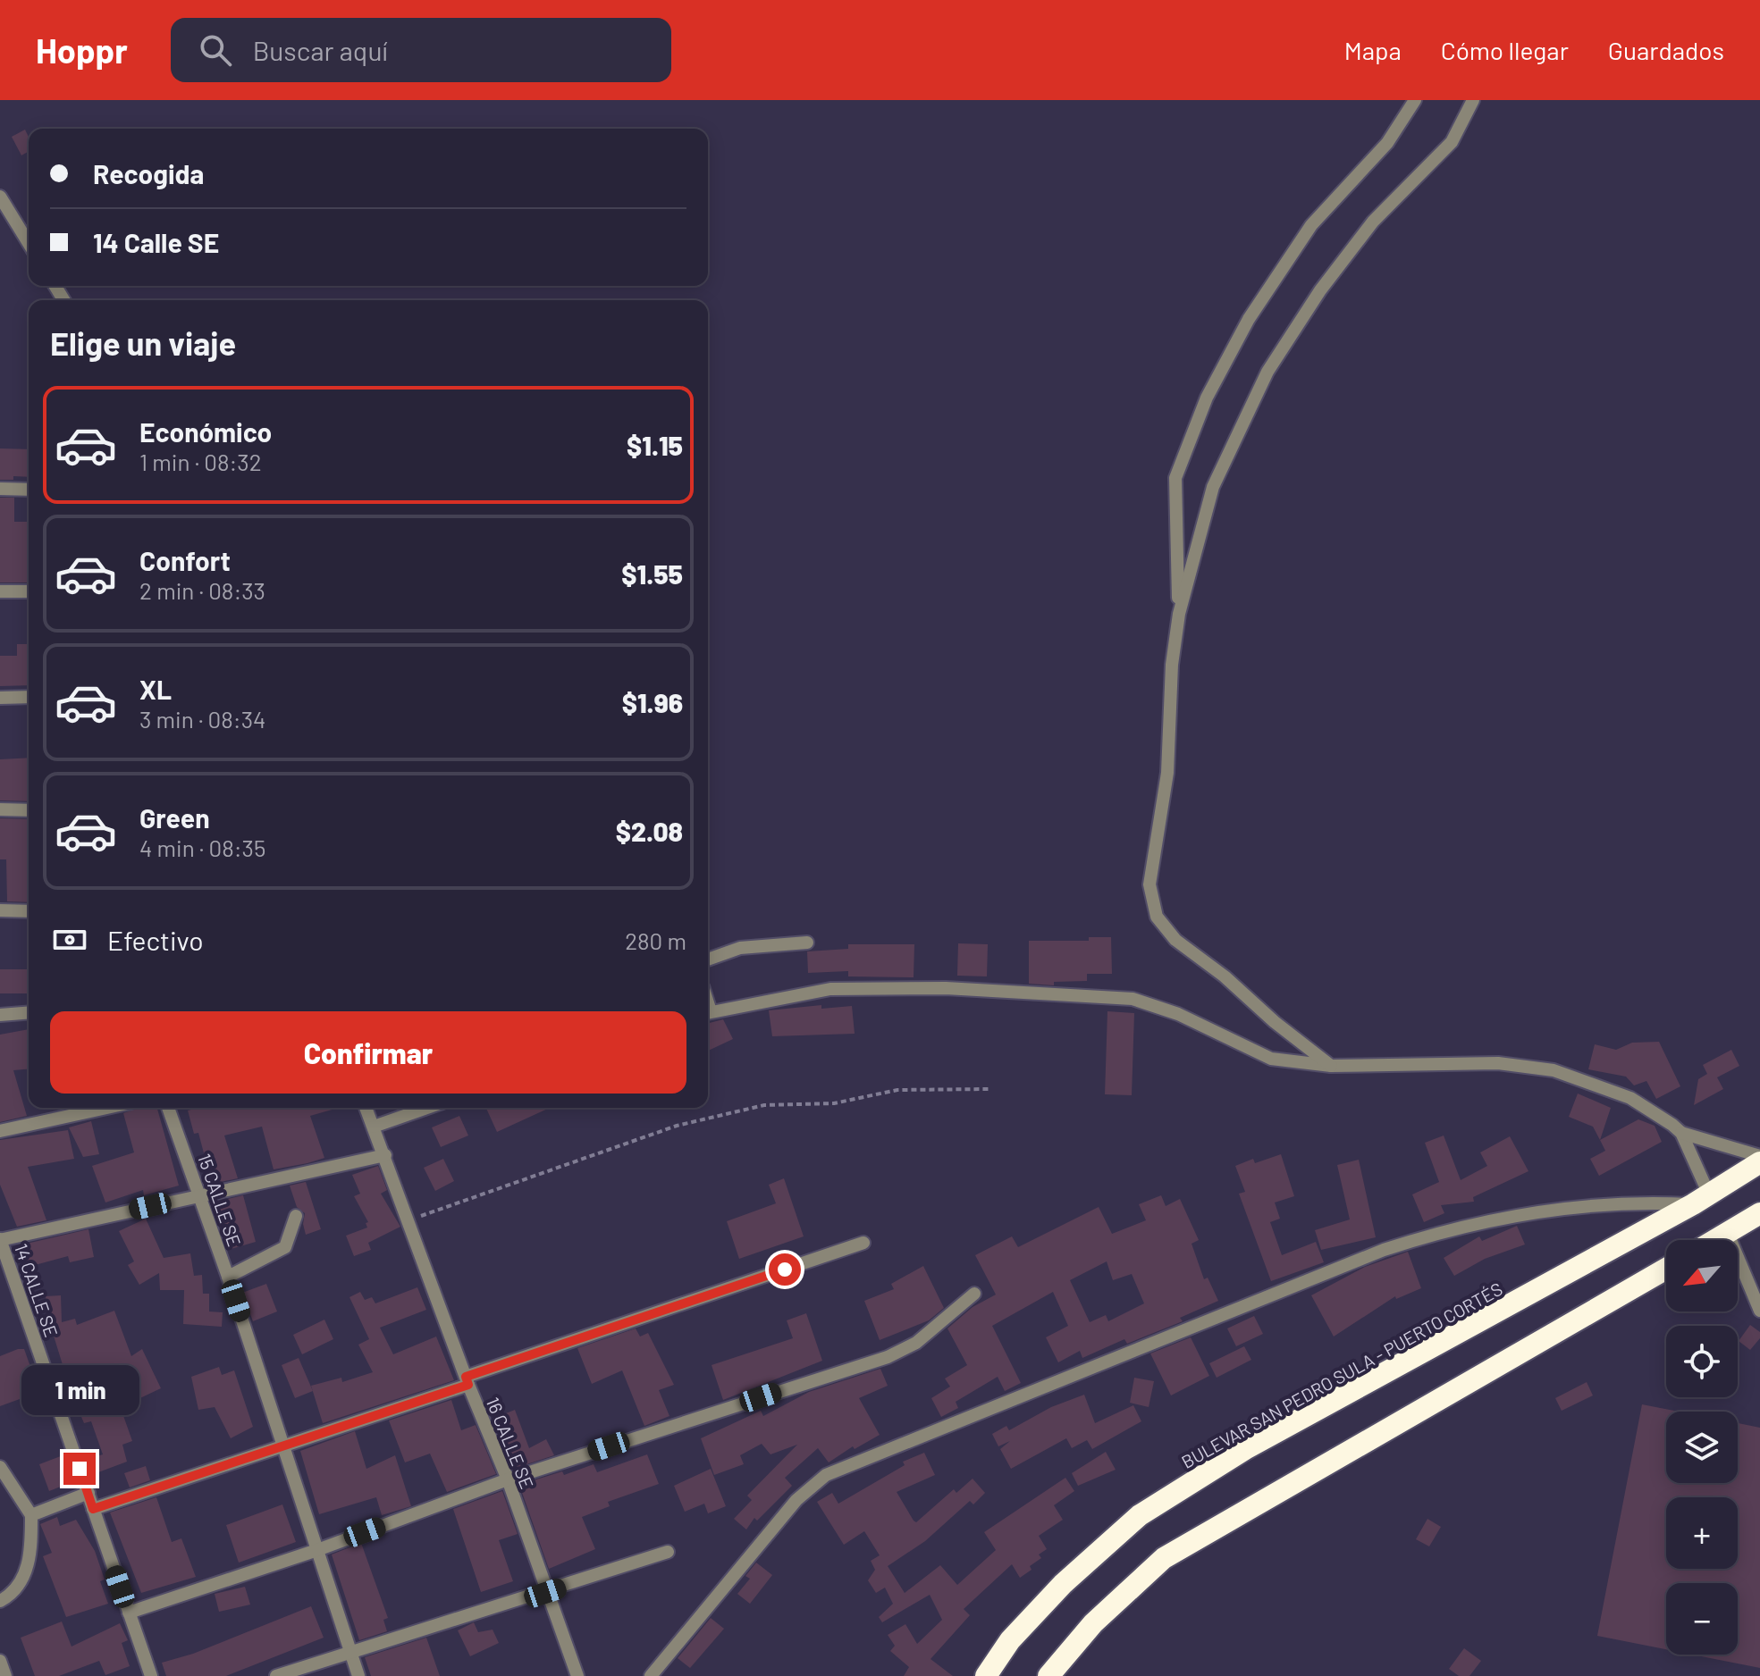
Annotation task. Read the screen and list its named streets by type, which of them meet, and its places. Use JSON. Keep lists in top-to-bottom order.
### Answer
{
  "streets": {
    "highway": ["BULEVAR SAN PEDRO SULA - PUERTO CORTÉS"],
    "street": ["15 CALLE SE", "14 CALLE SE", "16 CALLE SE"]
  },
  "north": "bottom left",
  "page": {
    "header": "Hoppr",
    "search": "Buscar aquí",
    "nav": ["Mapa", "Cómo llegar", "Guardados"],
    "banner": ["Recogida", "14 Calle SE"],
    "heading": "Elige un viaje",
    "list": [
      {
        "name": "Económico",
        "note": "1 min · 08:32",
        "value": "$1.15"
      },
      {
        "name": "Confort",
        "note": "2 min · 08:33",
        "value": "$1.55"
      },
      {
        "name": "XL",
        "note": "3 min · 08:34",
        "value": "$1.96"
      },
      {
        "name": "Green",
        "note": "4 min · 08:35",
        "value": "$2.08"
      }
    ],
    "pay": ["Efectivo", "280 m"],
    "buttons": "Confirmar",
    "map_buttons": ["+", "−"],
    "bubble": "1 min"
  }
}
